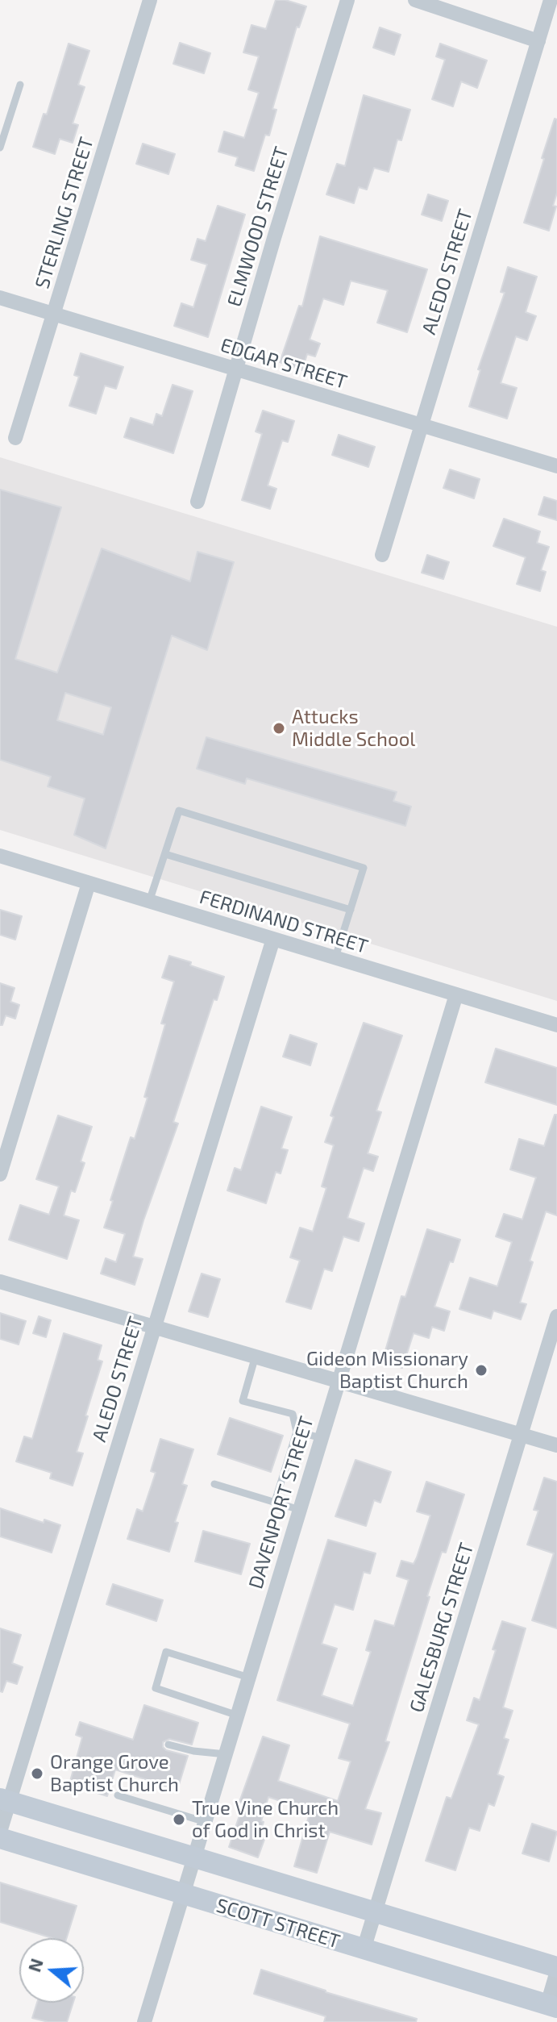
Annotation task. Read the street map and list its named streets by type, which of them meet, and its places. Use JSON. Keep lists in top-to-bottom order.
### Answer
{
  "streets": {
    "main road": ["SCOTT STREET"],
    "street": [
      "STERLING STREET",
      "ELMWOOD STREET",
      "ALEDO STREET",
      "EDGAR STREET",
      "FERDINAND STREET",
      "DAVENPORT STREET",
      "GALESBURG STREET"
    ]
  },
  "crossings": [
    ["STERLING STREET", "EDGAR STREET"],
    ["ELMWOOD STREET", "EDGAR STREET"],
    ["ALEDO STREET", "EDGAR STREET"],
    ["ALEDO STREET", "FERDINAND STREET"],
    ["ALEDO STREET", "SCOTT STREET"],
    ["FERDINAND STREET", "DAVENPORT STREET"],
    ["DAVENPORT STREET", "SCOTT STREET"],
    ["GALESBURG STREET", "SCOTT STREET"]
  ],
  "places": [
    "Attucks Middle School",
    "Gideon Missionary Baptist Church",
    "Orange Grove Baptist Church",
    "True Vine Church of God in Christ"
  ],
  "north": "left"
}
